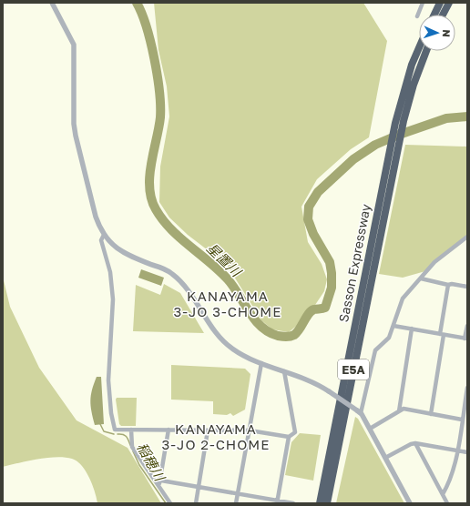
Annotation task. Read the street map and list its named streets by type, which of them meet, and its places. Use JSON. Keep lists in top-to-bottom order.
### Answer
{
  "streets": {
    "highway": ["Sasson Expressway", "E5A"]
  },
  "districts": ["KANAYAMA 3-JO 3-CHOME", "KANAYAMA 3-JO 2-CHOME"],
  "water": ["星置川", "稲穂川"],
  "north": "right"
}
